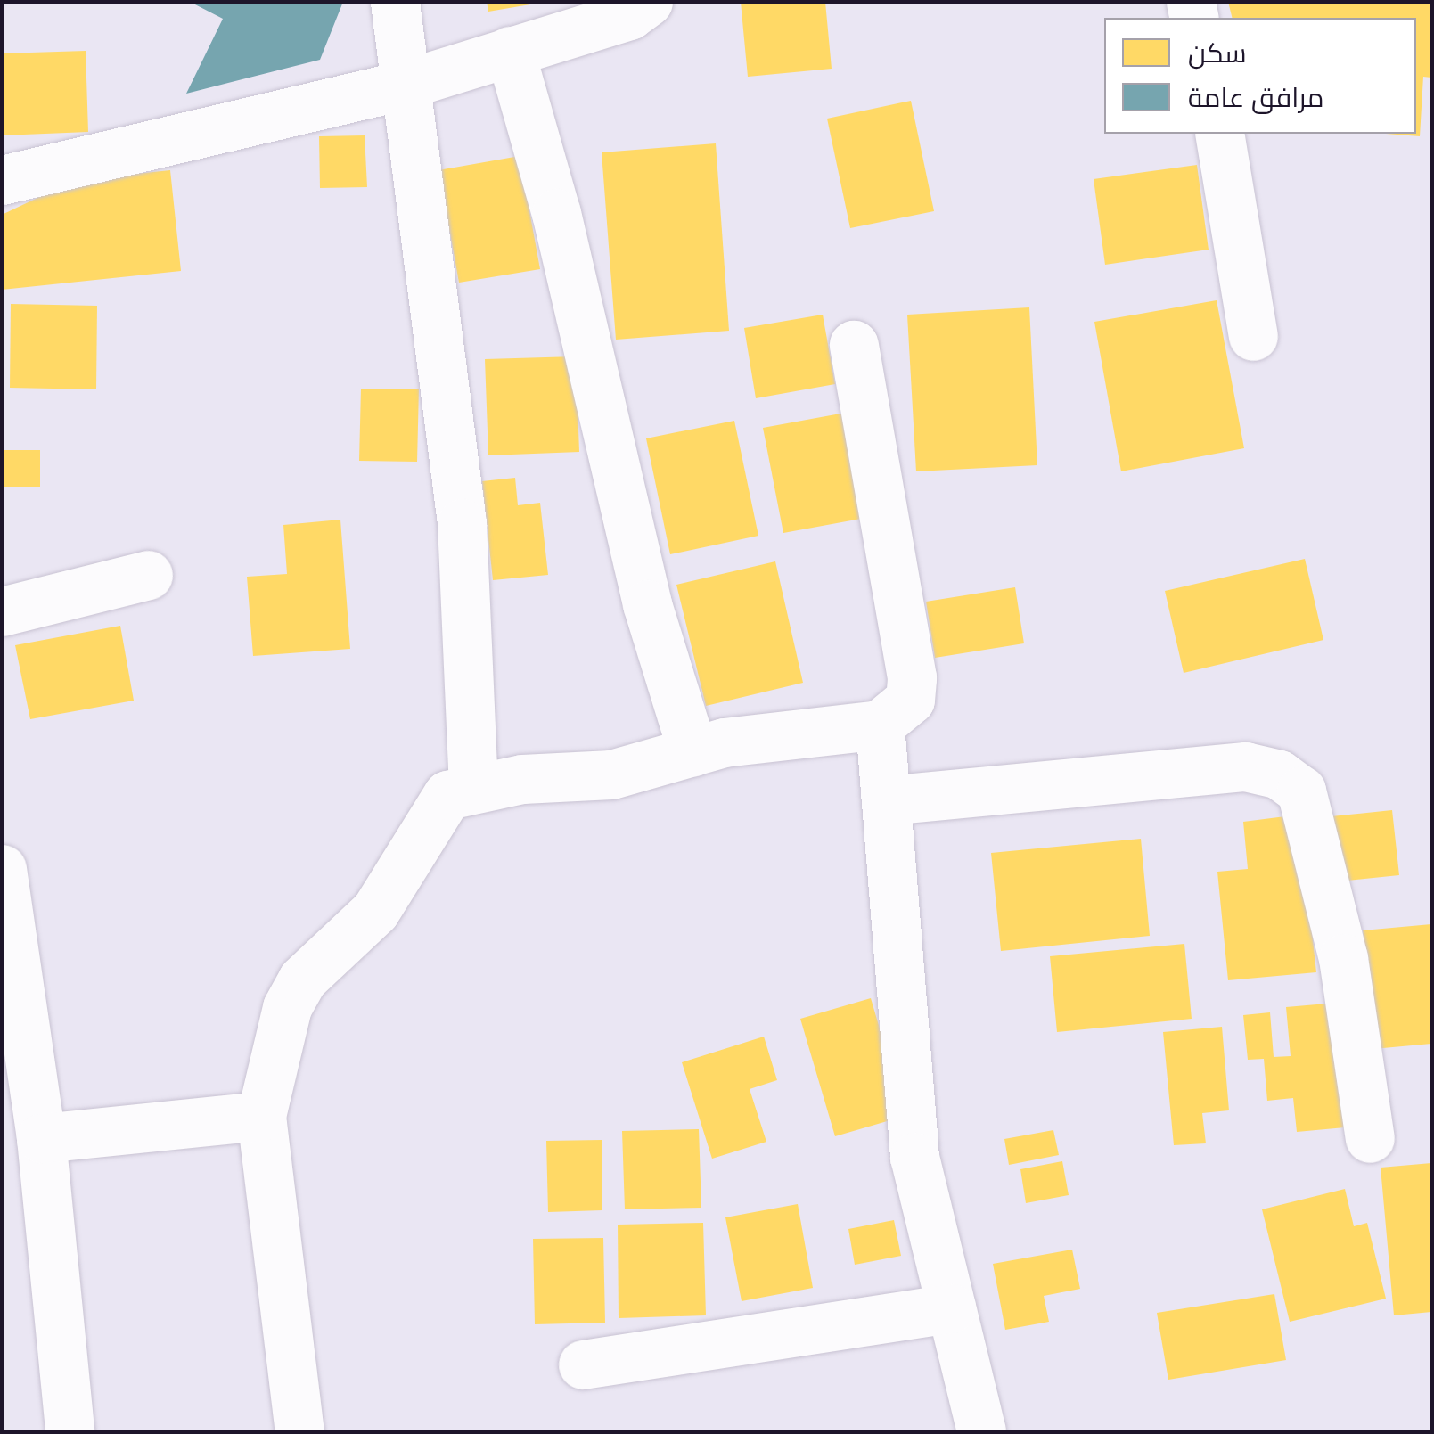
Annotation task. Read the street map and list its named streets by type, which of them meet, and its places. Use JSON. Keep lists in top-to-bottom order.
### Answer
{
  "legend": ["سكن", "مرافق عامة"]
}
